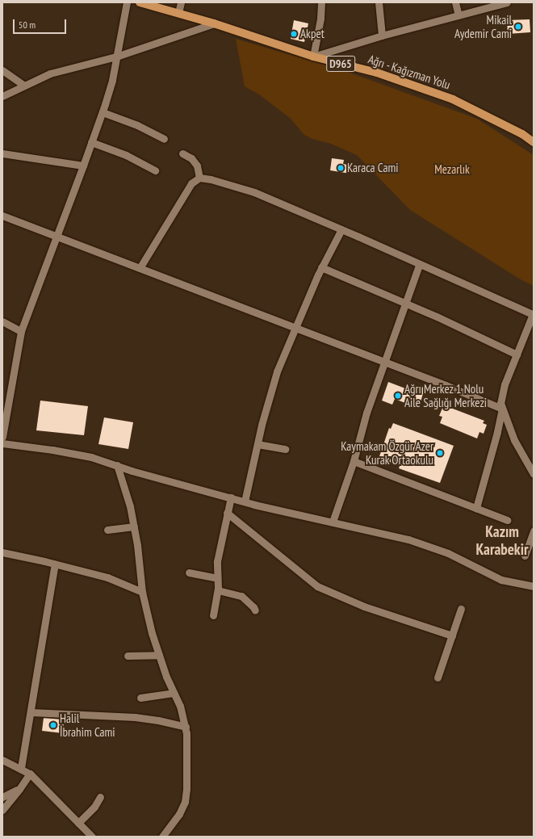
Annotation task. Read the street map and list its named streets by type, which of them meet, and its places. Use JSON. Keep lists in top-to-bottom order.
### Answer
{
  "streets": {
    "main road": ["D965", "Ağrı - Kağızman Yolu"]
  },
  "districts": ["Kazım Karabekir"],
  "parks": ["Mezarlık"],
  "places": [
    "Mikail Aydemir Cami",
    "Akpet",
    "Karaca Cami",
    "Ağrı Merkez 1 Nolu Aile Sağlığı Merkezi",
    "Kaymakam Özgür Azer Kurak Ortaokulu",
    "Halil İbrahim Cami"
  ],
  "scale_bar": "50 m"
}
